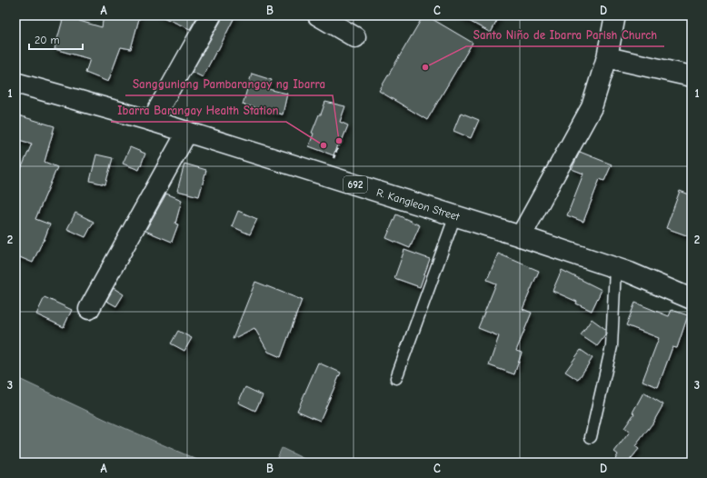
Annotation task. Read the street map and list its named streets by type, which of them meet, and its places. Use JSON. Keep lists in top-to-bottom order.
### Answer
{
  "streets": {
    "main road": ["692", "R. Kangleon Street"]
  },
  "places": ["Santo Niño de Ibarra Parish Church", "Sangguniang Pambarangay ng Ibarra", "Ibarra Barangay Health Station"],
  "scale_bar": "20 m",
  "grid": {
    "columns": [
      "A",
      "B",
      "C",
      "D"
    ],
    "rows": ["1", "2", "3"]
  }
}
